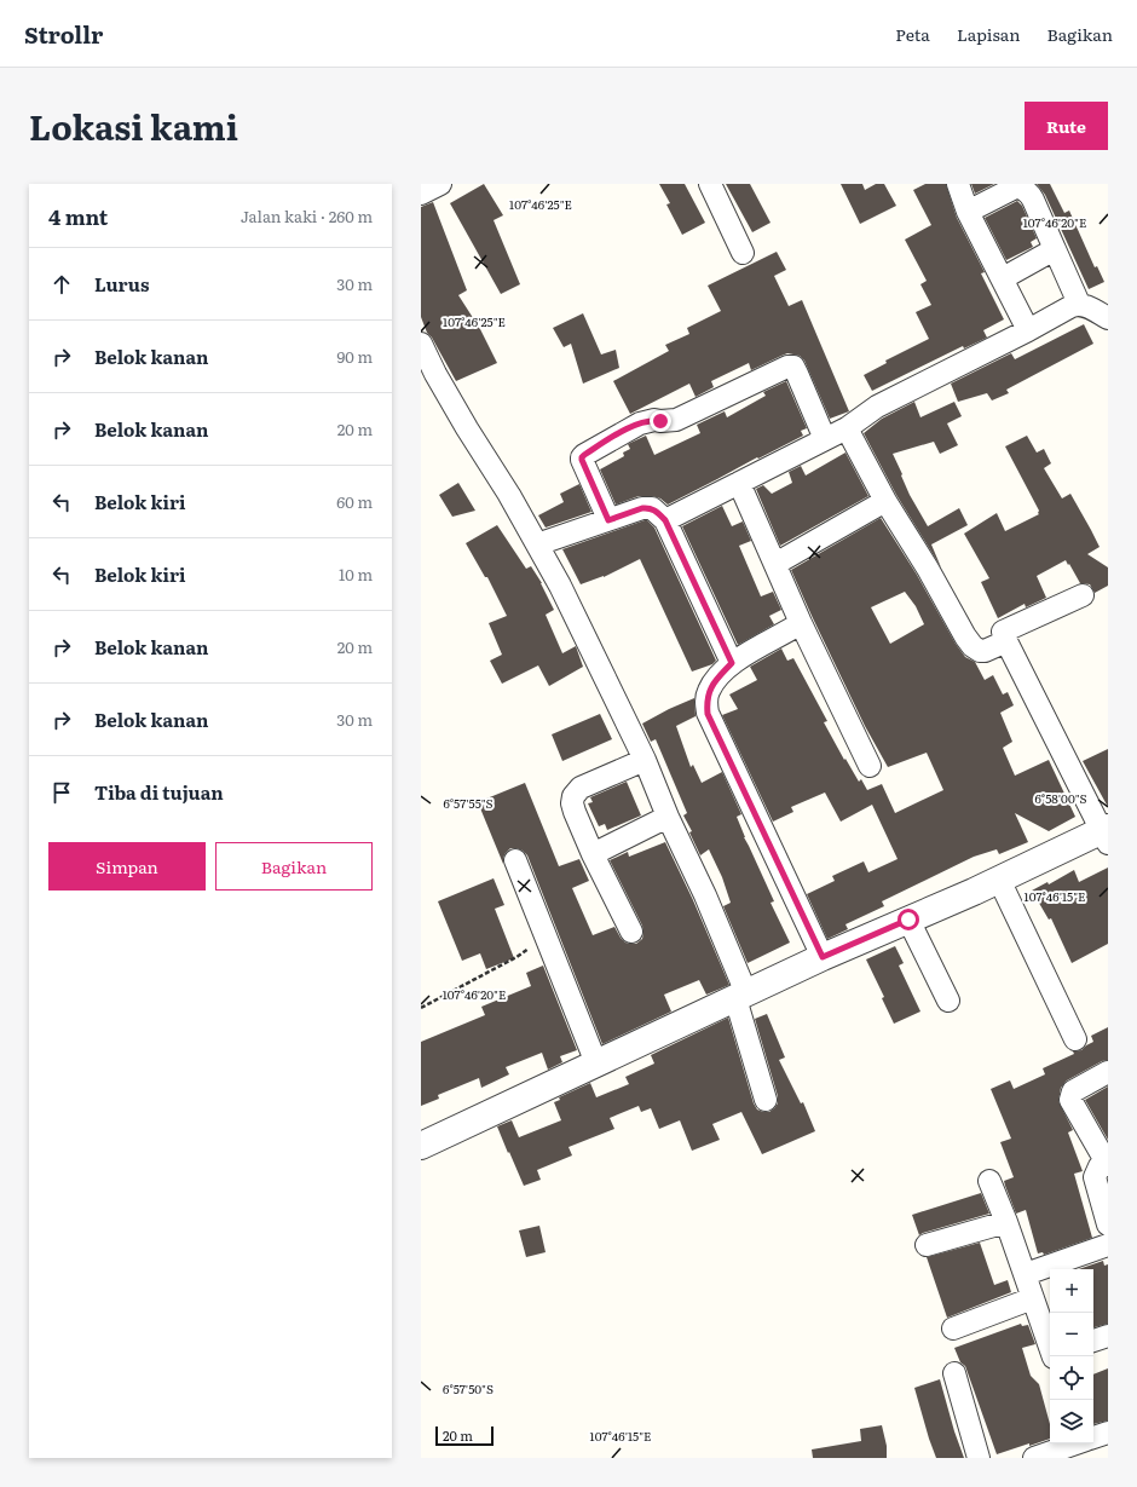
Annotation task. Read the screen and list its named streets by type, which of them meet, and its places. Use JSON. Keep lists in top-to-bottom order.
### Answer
{
  "scale_bar": "20 m",
  "page": {
    "header": "Strollr",
    "nav": ["Peta", "Lapisan", "Bagikan"],
    "title": "Lokasi kami",
    "buttons": [
      "Rute",
      ["Simpan", "Bagikan"]
    ],
    "heading": ["4 mnt", "Jalan kaki · 260 m"],
    "list": [
      ["Lurus", "30 m"],
      ["Belok kanan", "90 m"],
      ["Belok kanan", "20 m"],
      ["Belok kiri", "60 m"],
      ["Belok kiri", "10 m"],
      ["Belok kanan", "20 m"],
      ["Belok kanan", "30 m"],
      "Tiba di tujuan"
    ],
    "map_buttons": ["+", "−"],
    "scale": "20 m"
  },
  "coordinates": [
    "107°46'25\"E",
    "107°46'20\"E",
    "6°58'00\"S",
    "6°57'55\"S",
    "107°46'15\"E",
    "6°57'50\"S"
  ]
}
